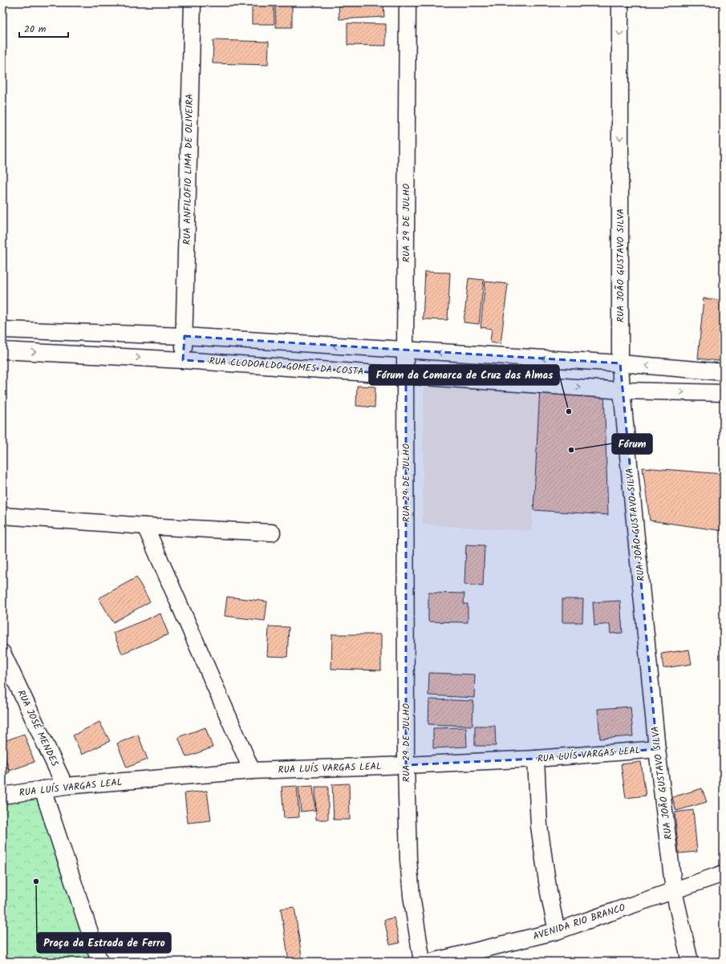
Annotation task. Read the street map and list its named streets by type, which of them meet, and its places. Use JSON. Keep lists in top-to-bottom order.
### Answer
{
  "streets": {
    "street": [
      "RUA ANFILOFIO LIMA DE OLIVEIRA",
      "RUA 29 DE JULHO",
      "RUA JOÃO GUSTAVO SILVA",
      "RUA CLODOALDO GOMES DA COSTA",
      "RUA JOSÉ MENDES",
      "RUA LUÍS VARGAS LEAL",
      "AVENIDA RIO BRANCO"
    ]
  },
  "crossings": [
    ["RUA ANFILOFIO LIMA DE OLIVEIRA", "RUA CLODOALDO GOMES DA COSTA"],
    ["RUA 29 DE JULHO", "RUA CLODOALDO GOMES DA COSTA"],
    ["RUA 29 DE JULHO", "RUA LUÍS VARGAS LEAL"],
    ["RUA JOÃO GUSTAVO SILVA", "RUA CLODOALDO GOMES DA COSTA"],
    ["RUA JOÃO GUSTAVO SILVA", "RUA LUÍS VARGAS LEAL"],
    ["RUA JOÃO GUSTAVO SILVA", "AVENIDA RIO BRANCO"],
    ["RUA JOSÉ MENDES", "RUA LUÍS VARGAS LEAL"]
  ],
  "one_way": ["RUA JOÃO GUSTAVO SILVA"],
  "places": ["Fórum da Comarca de Cruz das Almas", "Fórum", "Praça da Estrada de Ferro"],
  "scale_bar": "20 m"
}
